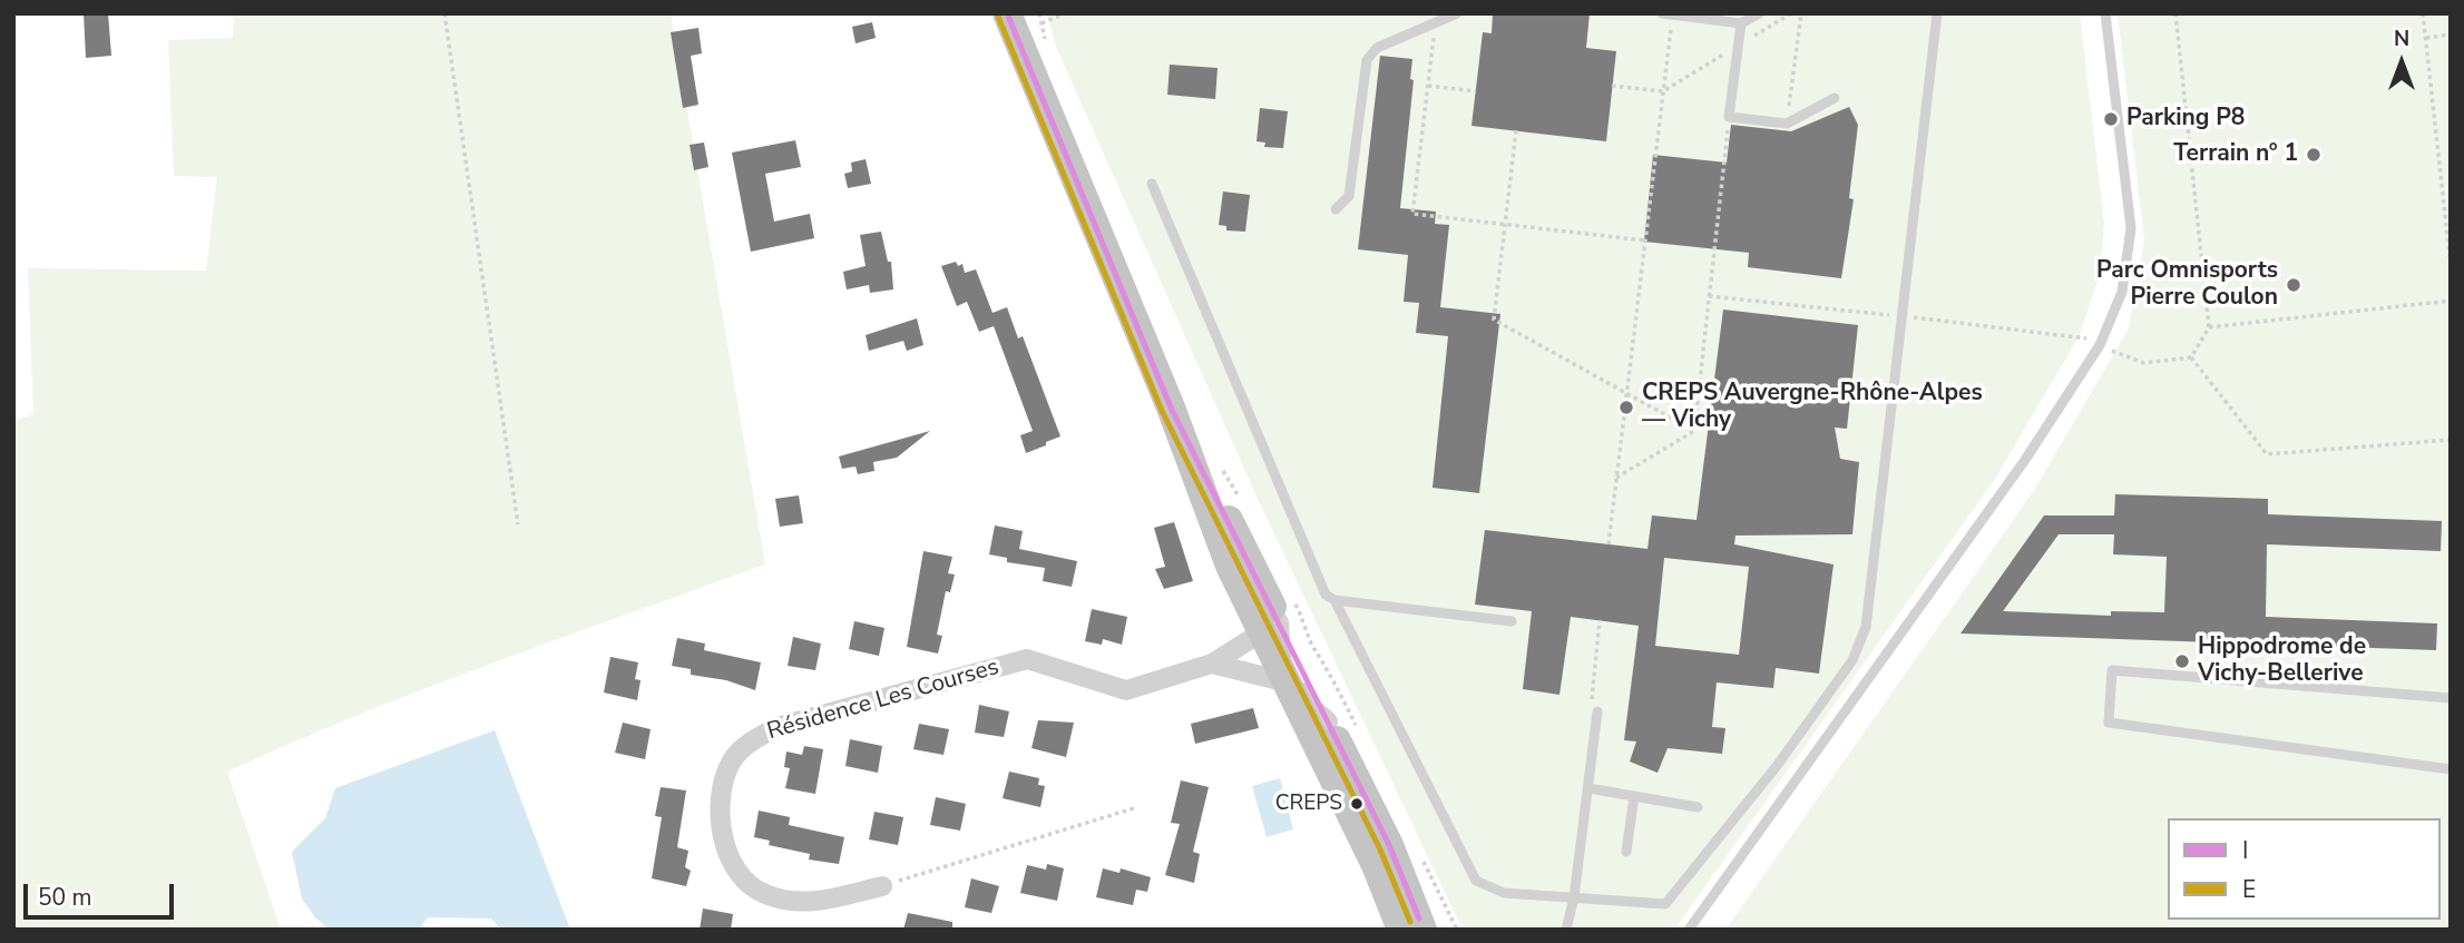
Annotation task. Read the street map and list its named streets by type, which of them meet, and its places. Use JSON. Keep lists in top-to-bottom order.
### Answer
{
  "streets": {
    "street": ["Résidence Les Courses"]
  },
  "places": [
    "Parking P8",
    "Terrain n° 1",
    "Parc Omnisports Pierre Coulon",
    "CREPS Auvergne-Rhône-Alpes — Vichy",
    "Hippodrome de Vichy-Bellerive",
    "CREPS"
  ],
  "lines": ["transit line I", "transit line E"],
  "legend": ["I", "E"],
  "scale_bar": "50 m",
  "north": "top"
}
